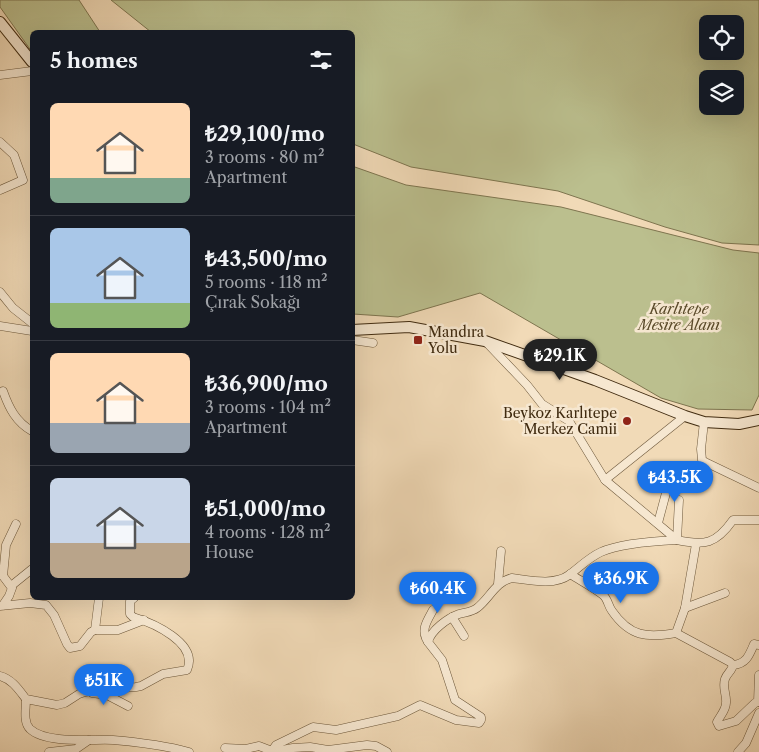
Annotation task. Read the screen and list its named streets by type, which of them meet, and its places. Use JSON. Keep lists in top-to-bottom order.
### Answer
{
  "parks": ["Karlıtepe Mesire Alanı"],
  "places": {
    "transit": ["Mandıra Yolu"],
    "other": ["Beykoz Karlıtepe Merkez Camii"]
  },
  "page": {
    "heading": "5 homes",
    "list": [
      {
        "name": "₺29,100/mo",
        "note": "3 rooms · 80 m² · Apartment"
      },
      {
        "name": "₺43,500/mo",
        "note": "5 rooms · 118 m² · Çırak Sokağı"
      },
      {
        "name": "₺36,900/mo",
        "note": "3 rooms · 104 m² · Apartment"
      },
      {
        "name": "₺51,000/mo",
        "note": "4 rooms · 128 m² · House"
      }
    ],
    "price": [
      "₺29.1K",
      "₺43.5K",
      "₺36.9K",
      "₺60.4K",
      "₺51K"
    ]
  }
}
